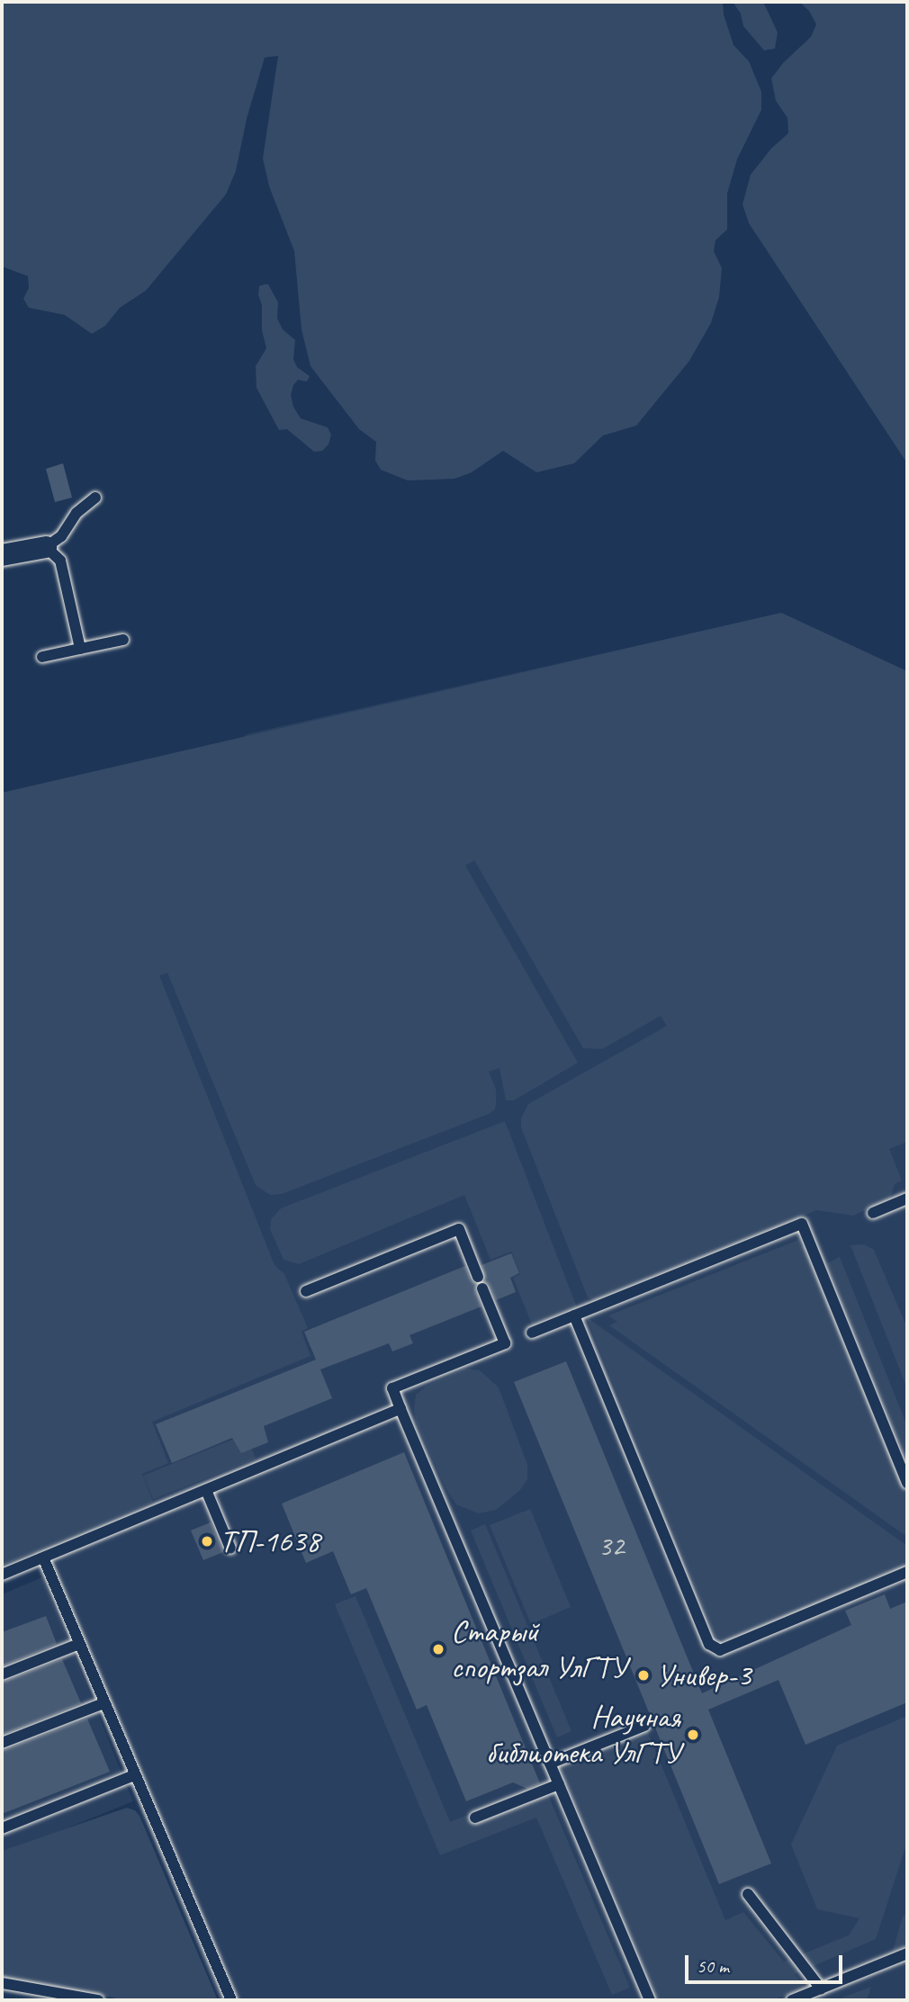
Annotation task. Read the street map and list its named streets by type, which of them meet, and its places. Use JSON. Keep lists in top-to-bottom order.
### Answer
{
  "places": [
    "ТП-1638",
    "Старый спортзал УлГТУ",
    "Универ-3",
    "Научная библиотека УлГТУ"
  ],
  "house_numbers": ["32"],
  "scale_bar": "50 m"
}
